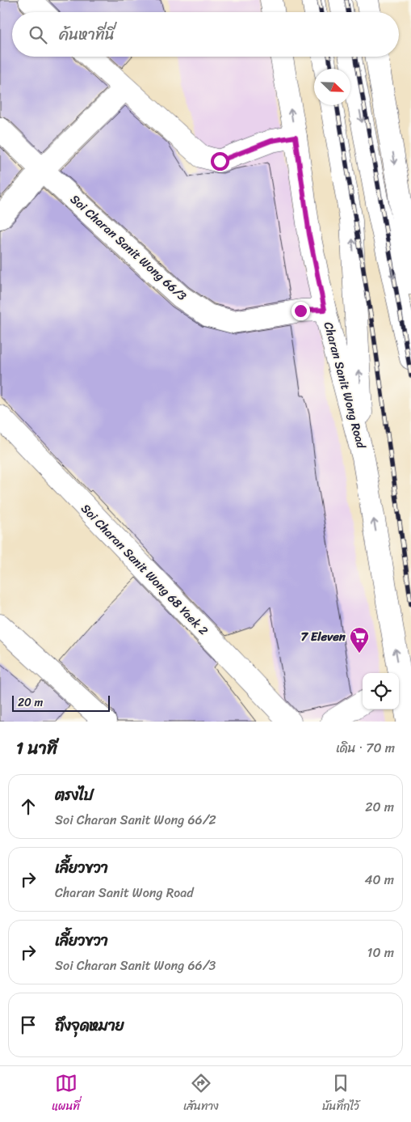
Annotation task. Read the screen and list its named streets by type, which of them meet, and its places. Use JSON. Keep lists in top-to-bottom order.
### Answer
{
  "streets": {
    "main road": ["Soi Charan Sanit Wong 66/3", "Charan Sanit Wong Road", "Soi Charan Sanit Wong 68 Yaek 2"]
  },
  "crossings": [
    ["Soi Charan Sanit Wong 66/3", "Charan Sanit Wong Road"]
  ],
  "places": {
    "supermarket": ["7 Eleven"]
  },
  "scale_bar": "20 m",
  "north": "bottom right",
  "page": {
    "search": "ค้นหาที่นี่",
    "scale": "20 m",
    "heading": ["1 นาที", "เดิน · 70 m"],
    "list": [
      ["ตรงไป", "Soi Charan Sanit Wong 66/2", "20 m"],
      ["เลี้ยวขวา", "Charan Sanit Wong Road", "40 m"],
      ["เลี้ยวขวา", "Soi Charan Sanit Wong 66/3", "10 m"],
      "ถึงจุดหมาย"
    ],
    "nav": ["แผนที่", "เส้นทาง", "บันทึกไว้"]
  }
}
